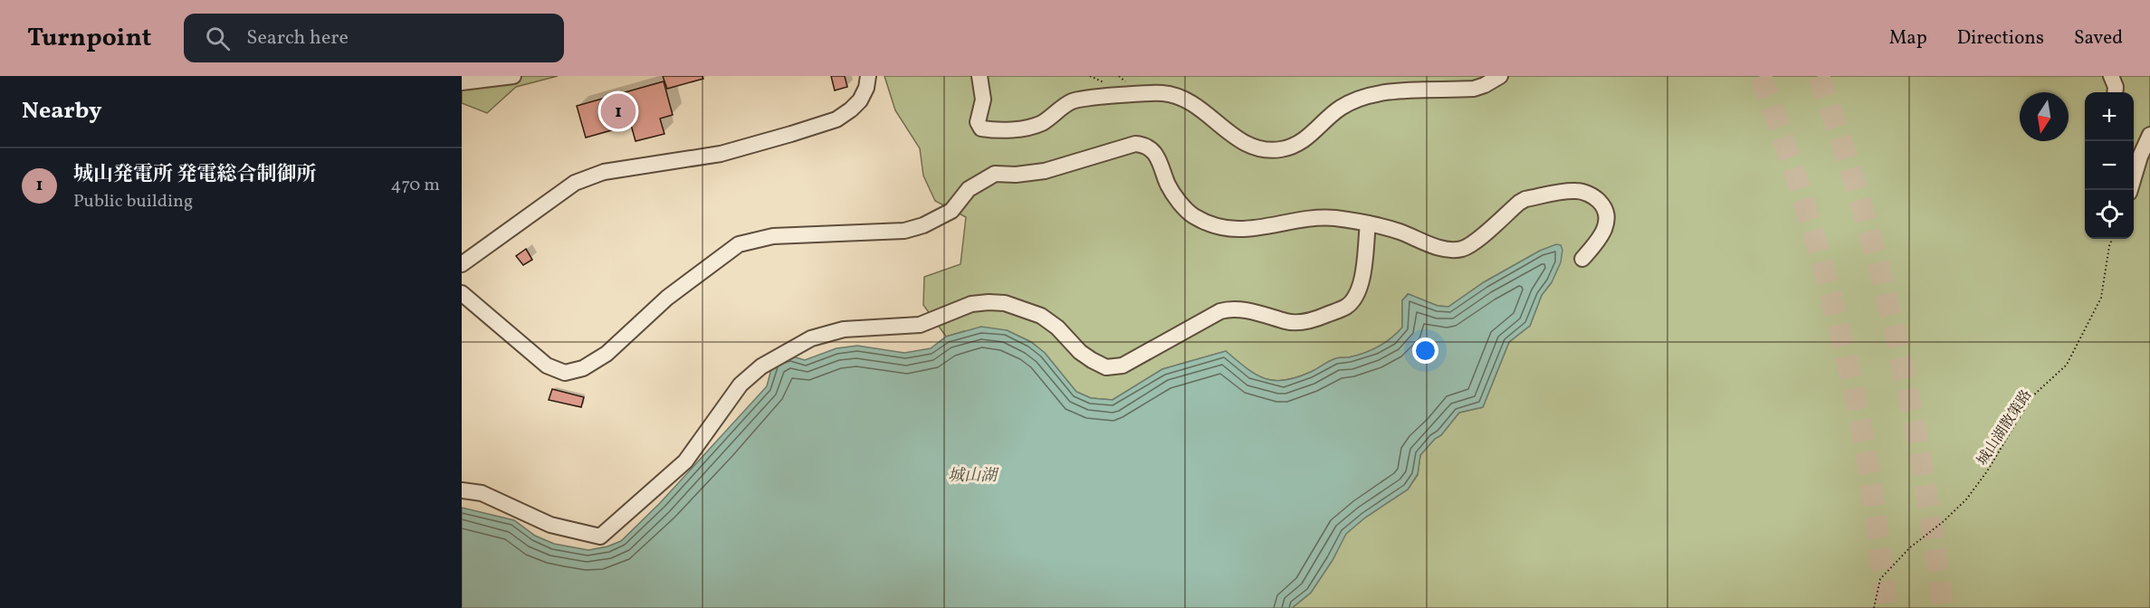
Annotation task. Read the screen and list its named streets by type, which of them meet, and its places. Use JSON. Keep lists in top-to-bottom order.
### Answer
{
  "streets": {
    "path": ["城山湖散策路"]
  },
  "water": ["城山湖"],
  "north": "bottom",
  "page": {
    "header": "Turnpoint",
    "search": "Search here",
    "nav": ["Map", "Directions", "Saved"],
    "heading": "Nearby",
    "pins": "1",
    "map_buttons": ["+", "−"],
    "list": [
      {
        "mark": "1",
        "name": "城山発電所 発電総合制御所",
        "note": "Public building",
        "value": "470 m"
      }
    ]
  }
}
